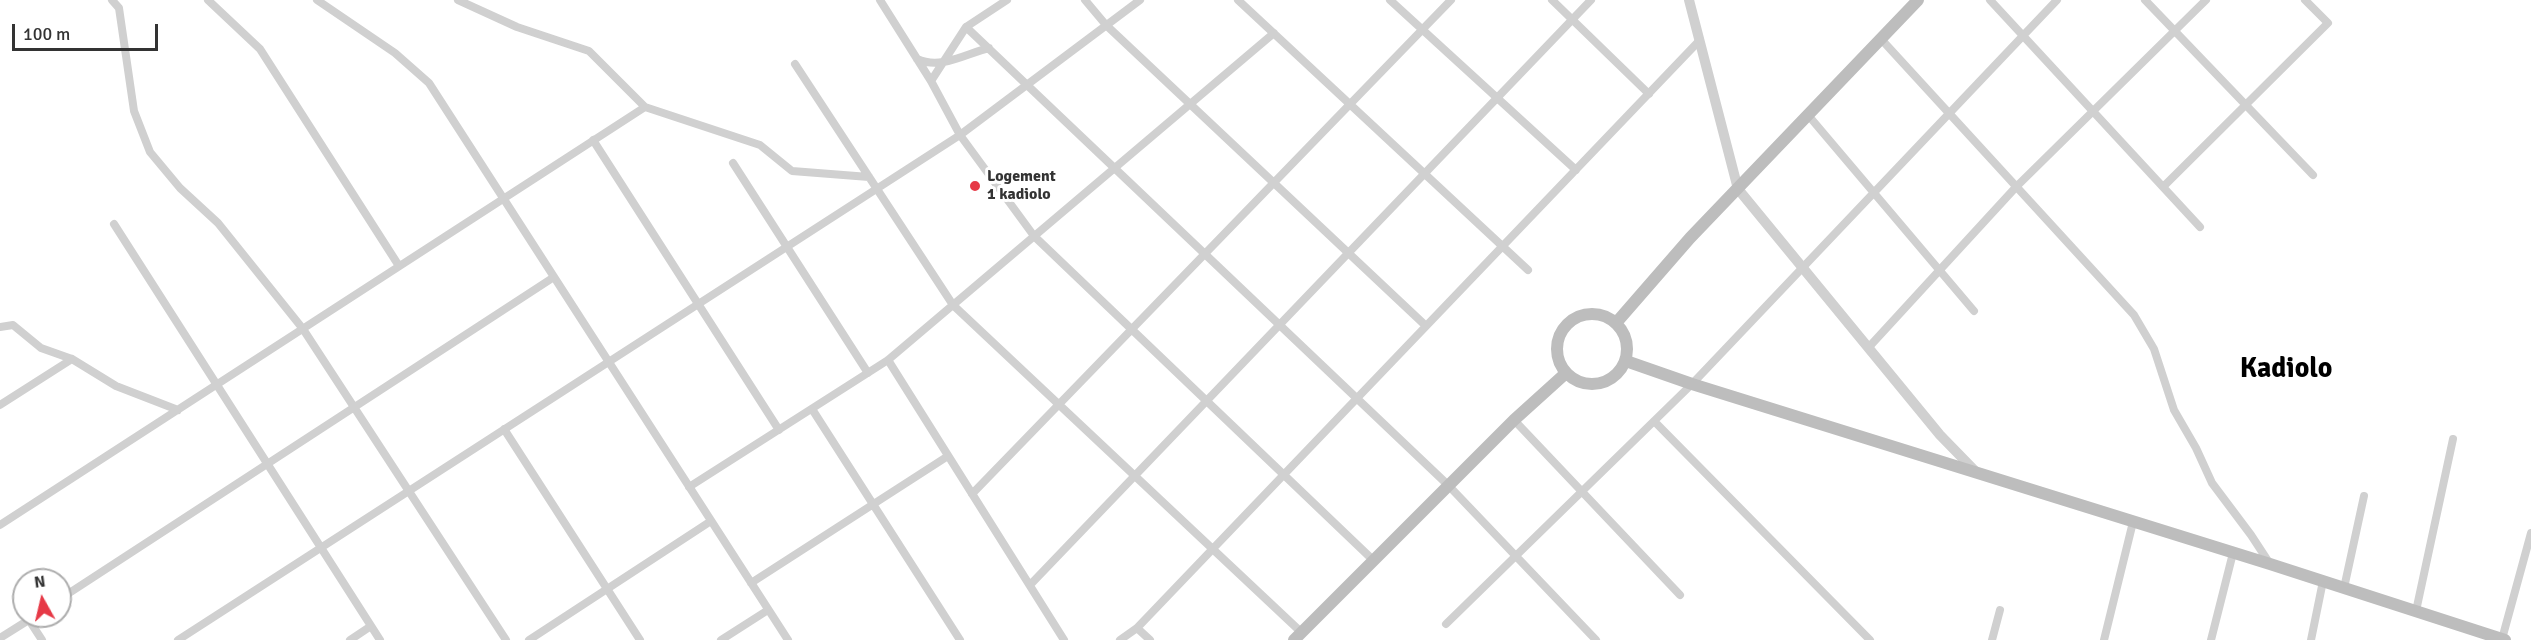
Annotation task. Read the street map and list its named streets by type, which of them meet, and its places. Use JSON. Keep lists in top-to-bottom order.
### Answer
{
  "districts": ["Kadiolo"],
  "places": ["Logement 1 kadiolo"],
  "scale_bar": "100 m",
  "north": "top"
}
